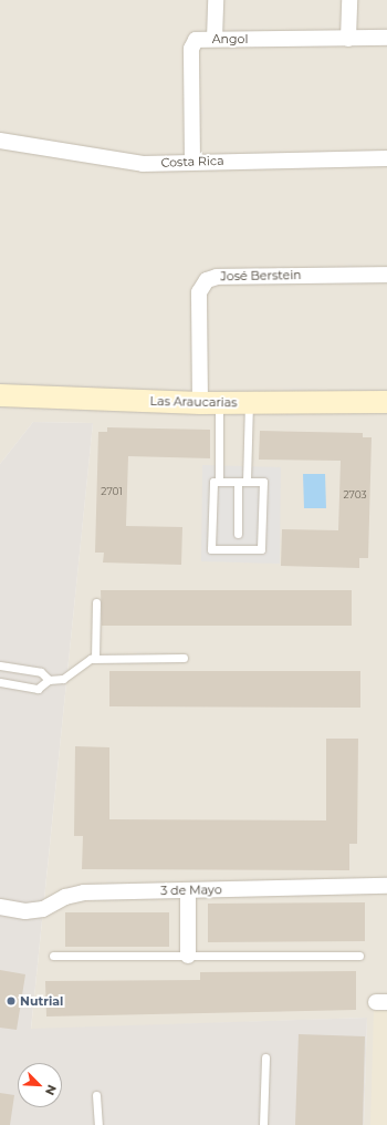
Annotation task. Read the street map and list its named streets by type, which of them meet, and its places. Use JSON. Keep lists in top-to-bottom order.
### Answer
{
  "streets": {
    "street": [
      "Angol",
      "Costa Rica",
      "José Berstein",
      "Las Araucarias",
      "3 de Mayo"
    ]
  },
  "crossings": [
    ["Angol", "Costa Rica"],
    ["José Berstein", "Las Araucarias"]
  ],
  "places": ["Nutrial"],
  "house_numbers": ["2701", "2703"],
  "north": "bottom right"
}
